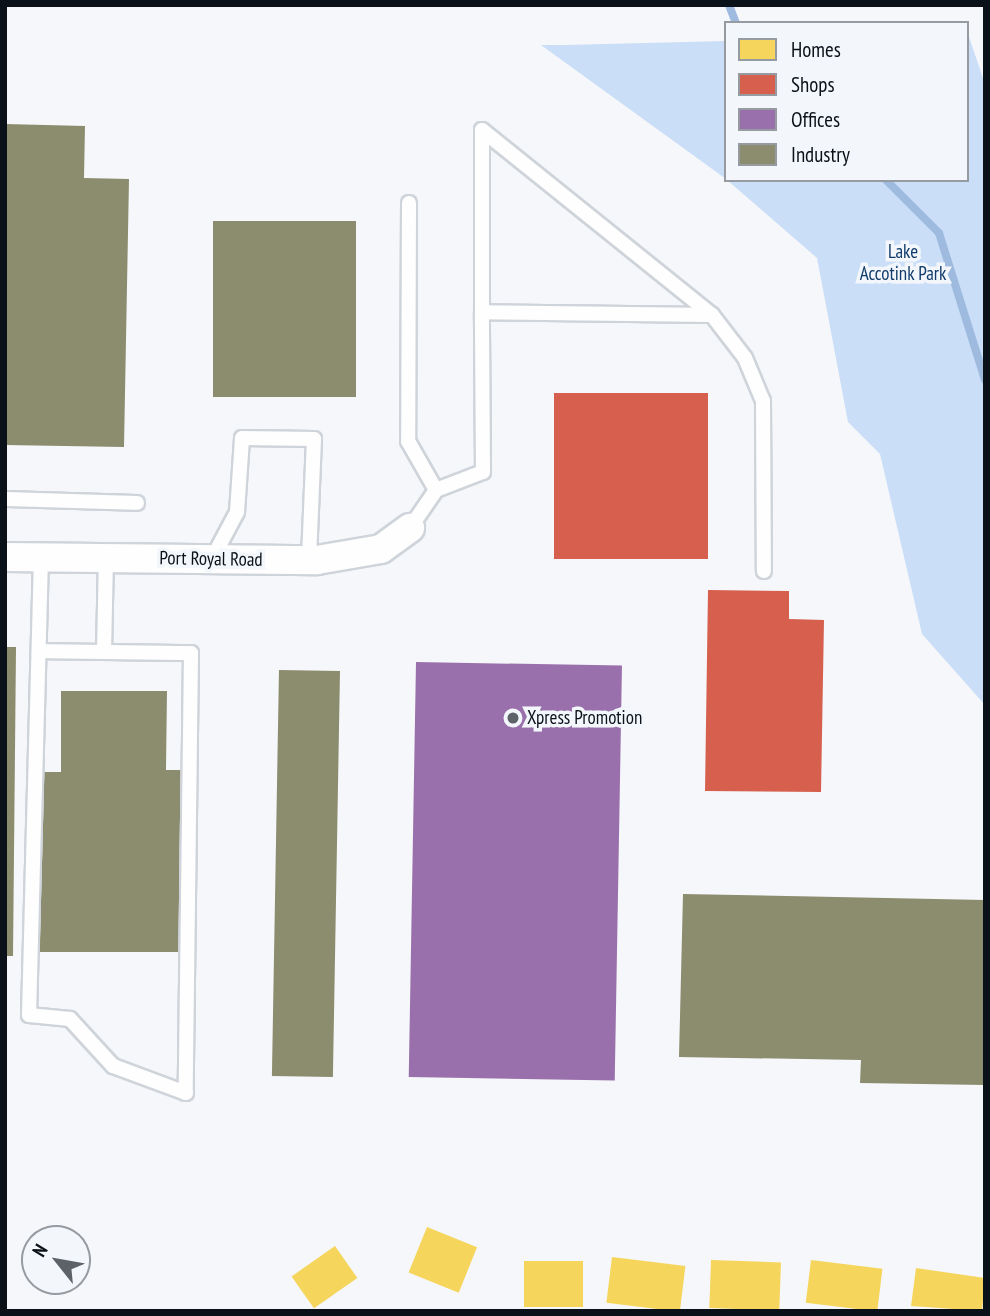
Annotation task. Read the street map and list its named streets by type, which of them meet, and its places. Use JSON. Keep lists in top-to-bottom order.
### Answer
{
  "streets": {
    "street": ["Port Royal Road"]
  },
  "parks": ["Lake Accotink Park"],
  "places": ["Xpress Promotion"],
  "legend": [
    "Homes",
    "Shops",
    "Offices",
    "Industry"
  ],
  "north": "top left"
}
